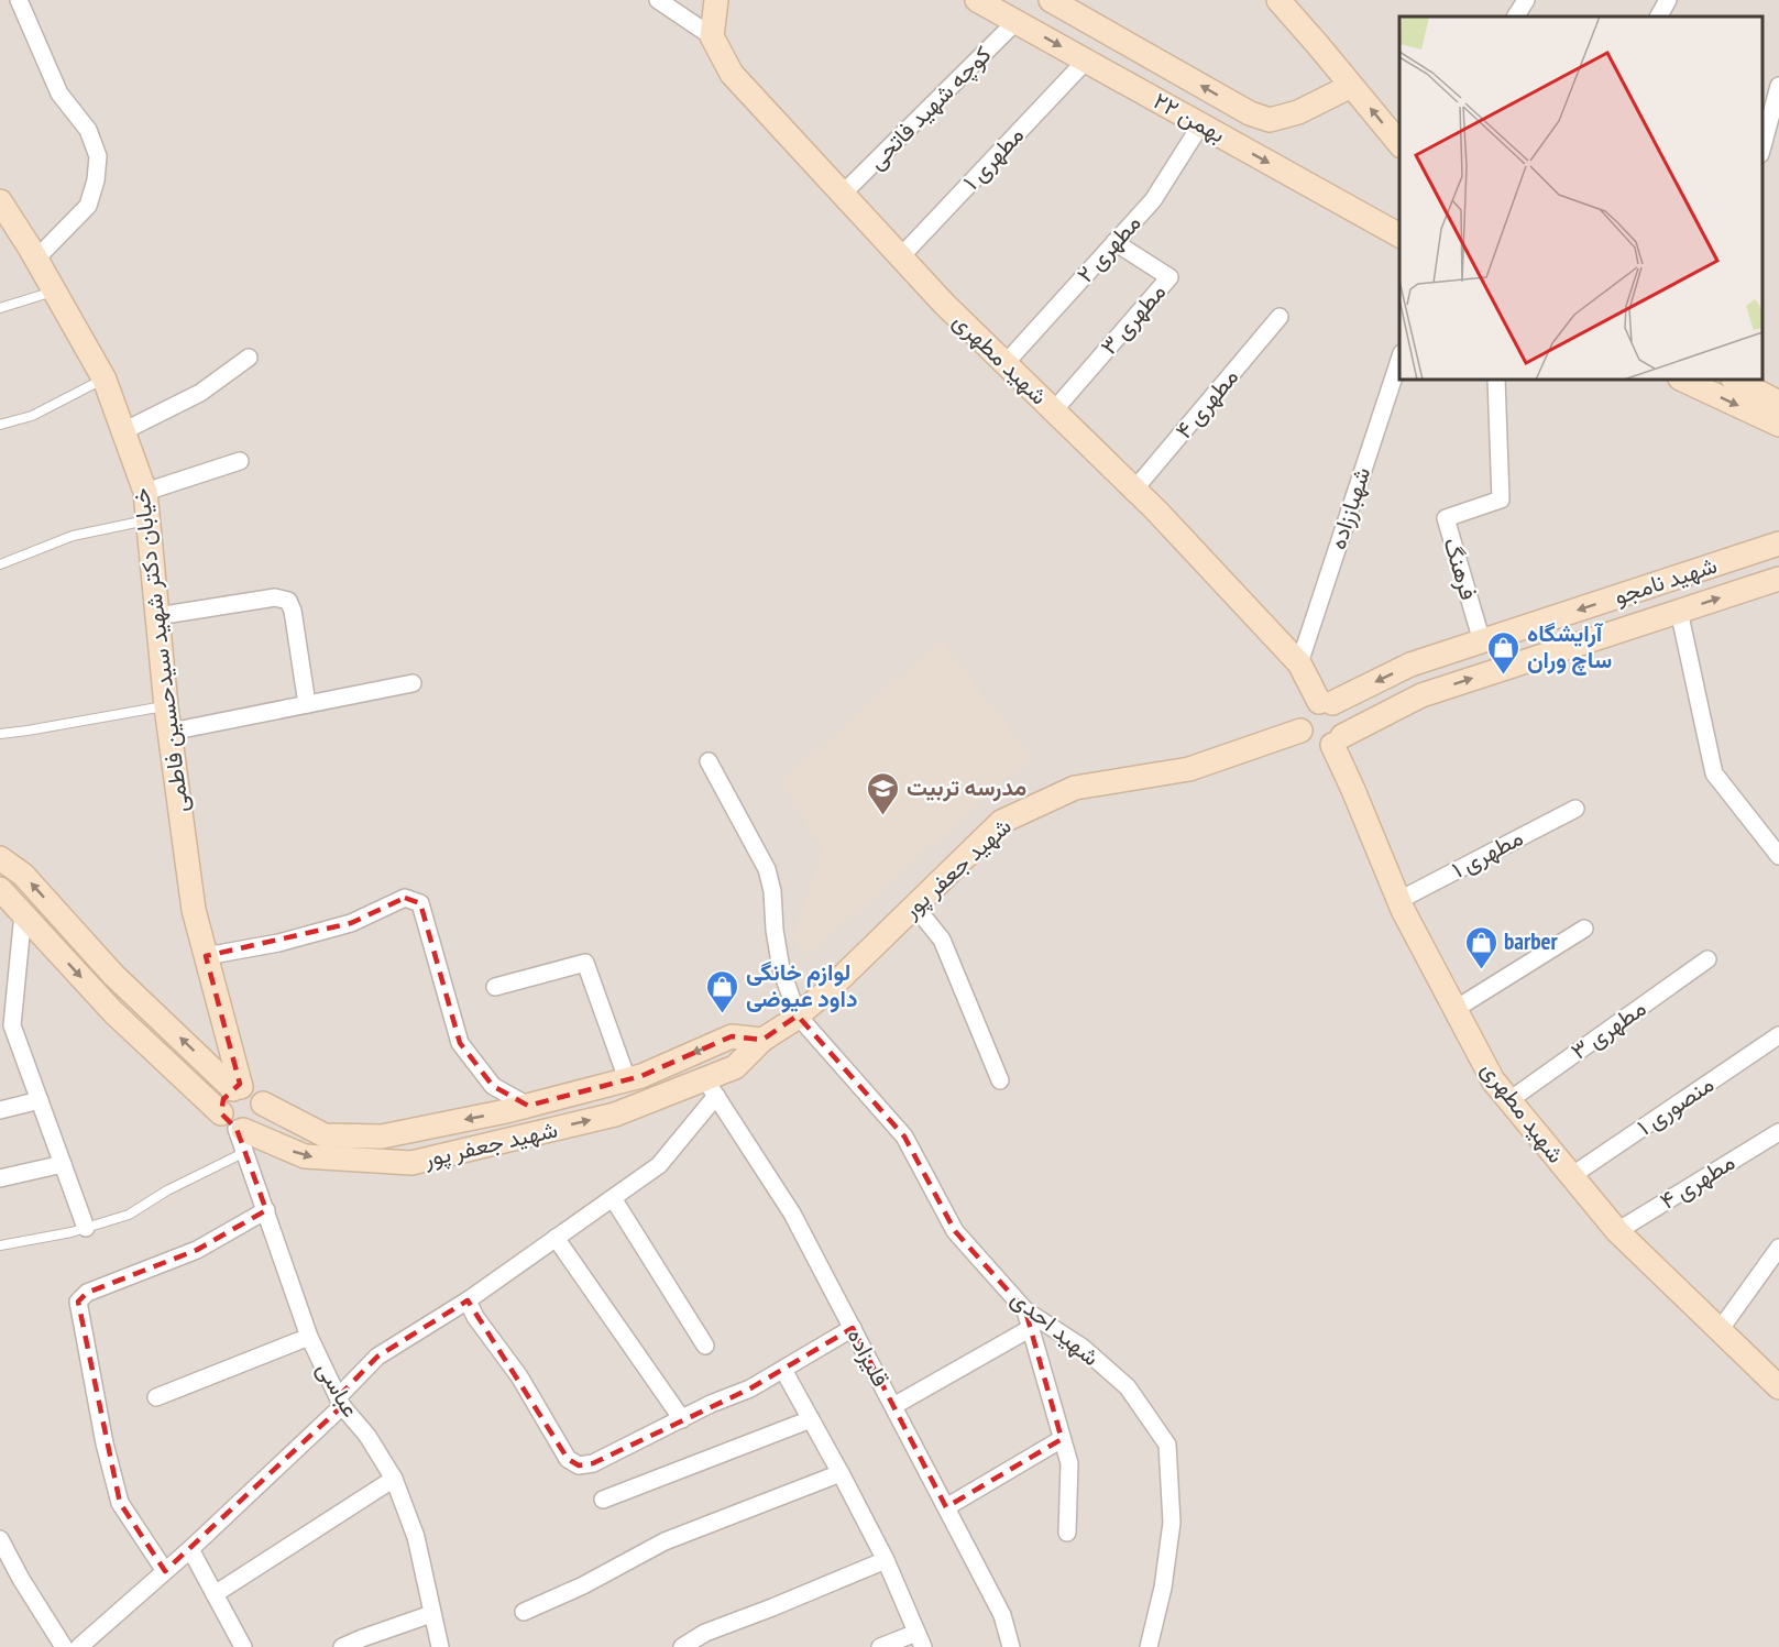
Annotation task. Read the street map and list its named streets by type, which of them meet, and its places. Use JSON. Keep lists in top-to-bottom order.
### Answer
{
  "streets": {
    "street": [
      "کوچه شهید فاتحی",
      "۲۲ بهمن",
      "مطهری ۱",
      "مطهری ۲",
      "مطهری ۳",
      "شهید مطهری",
      "مطهری ۴",
      "شهباززاده",
      "فرهنگ",
      "شهید نامجو",
      "خیابان دکتر شهید سیدحسین فاطمی",
      "شهید جعفر پور",
      "منصوری ۱",
      "شهید احدی",
      "قلیزاده",
      "عباسی"
    ]
  },
  "crossings": [
    ["کوچه شهید فاتحی", "۲۲ بهمن"],
    ["کوچه شهید فاتحی", "شهید مطهری"],
    ["۲۲ بهمن", "مطهری ۱"],
    ["۲۲ بهمن", "مطهری ۲"],
    ["مطهری ۱", "شهید مطهری"],
    ["مطهری ۲", "مطهری ۳"],
    ["مطهری ۲", "شهید مطهری"],
    ["مطهری ۳", "شهید مطهری"],
    ["شهید مطهری", "مطهری ۴"],
    ["شهید مطهری", "شهباززاده"],
    ["شهید مطهری", "شهید نامجو"],
    ["شهید مطهری", "شهید جعفر پور"],
    ["شهید مطهری", "منصوری ۱"],
    ["فرهنگ", "شهید نامجو"],
    ["شهید نامجو", "شهید جعفر پور"],
    ["خیابان دکتر شهید سیدحسین فاطمی", "شهید جعفر پور"],
    ["خیابان دکتر شهید سیدحسین فاطمی", "عباسی"],
    ["شهید جعفر پور", "شهید احدی"],
    ["شهید جعفر پور", "قلیزاده"],
    ["شهید جعفر پور", "عباسی"]
  ],
  "places": {
    "shop": ["آرایشگاه ساچ وران", "barber", "لوازم خانگی داود عیوضی"],
    "school or university": ["مدرسه تربیت"]
  }
}
